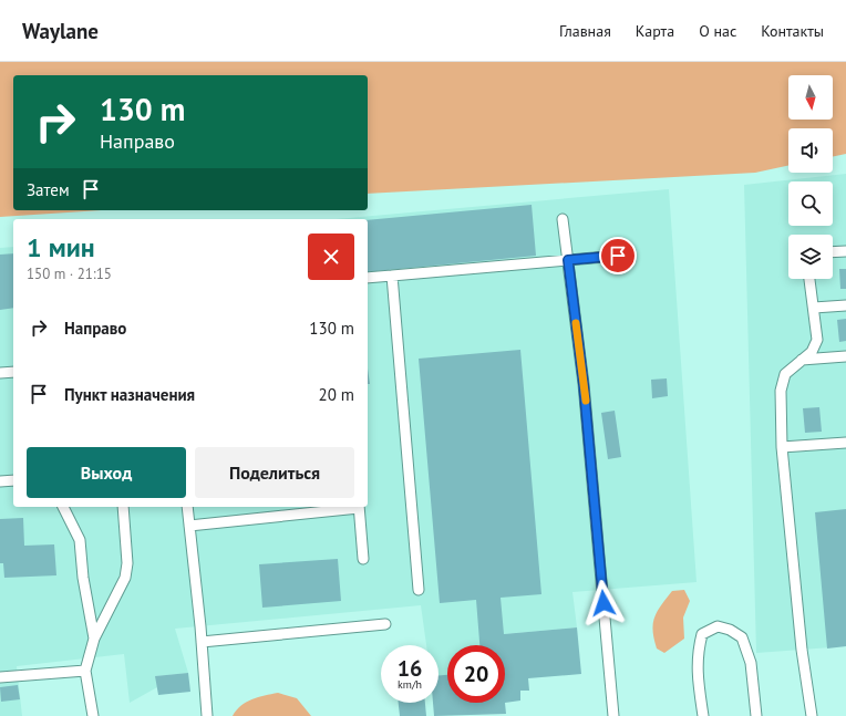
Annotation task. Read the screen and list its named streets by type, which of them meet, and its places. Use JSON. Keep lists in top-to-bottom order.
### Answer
{
  "north": "bottom",
  "page": {
    "header": "Waylane",
    "nav": [
      "Главная",
      "Карта",
      "О нас",
      "Контакты"
    ],
    "turn": ["130 m", "Направо"],
    "then": "Затем",
    "heading": ["1 мин", "150 m · 21:15"],
    "list": [
      {
        "name": "Направо",
        "value": "130 m"
      },
      {
        "name": "Пункт назначения",
        "value": "20 m"
      }
    ],
    "buttons": ["Выход", "Поделиться"],
    "speed": "16 km/h",
    "limit": "20"
  }
}
